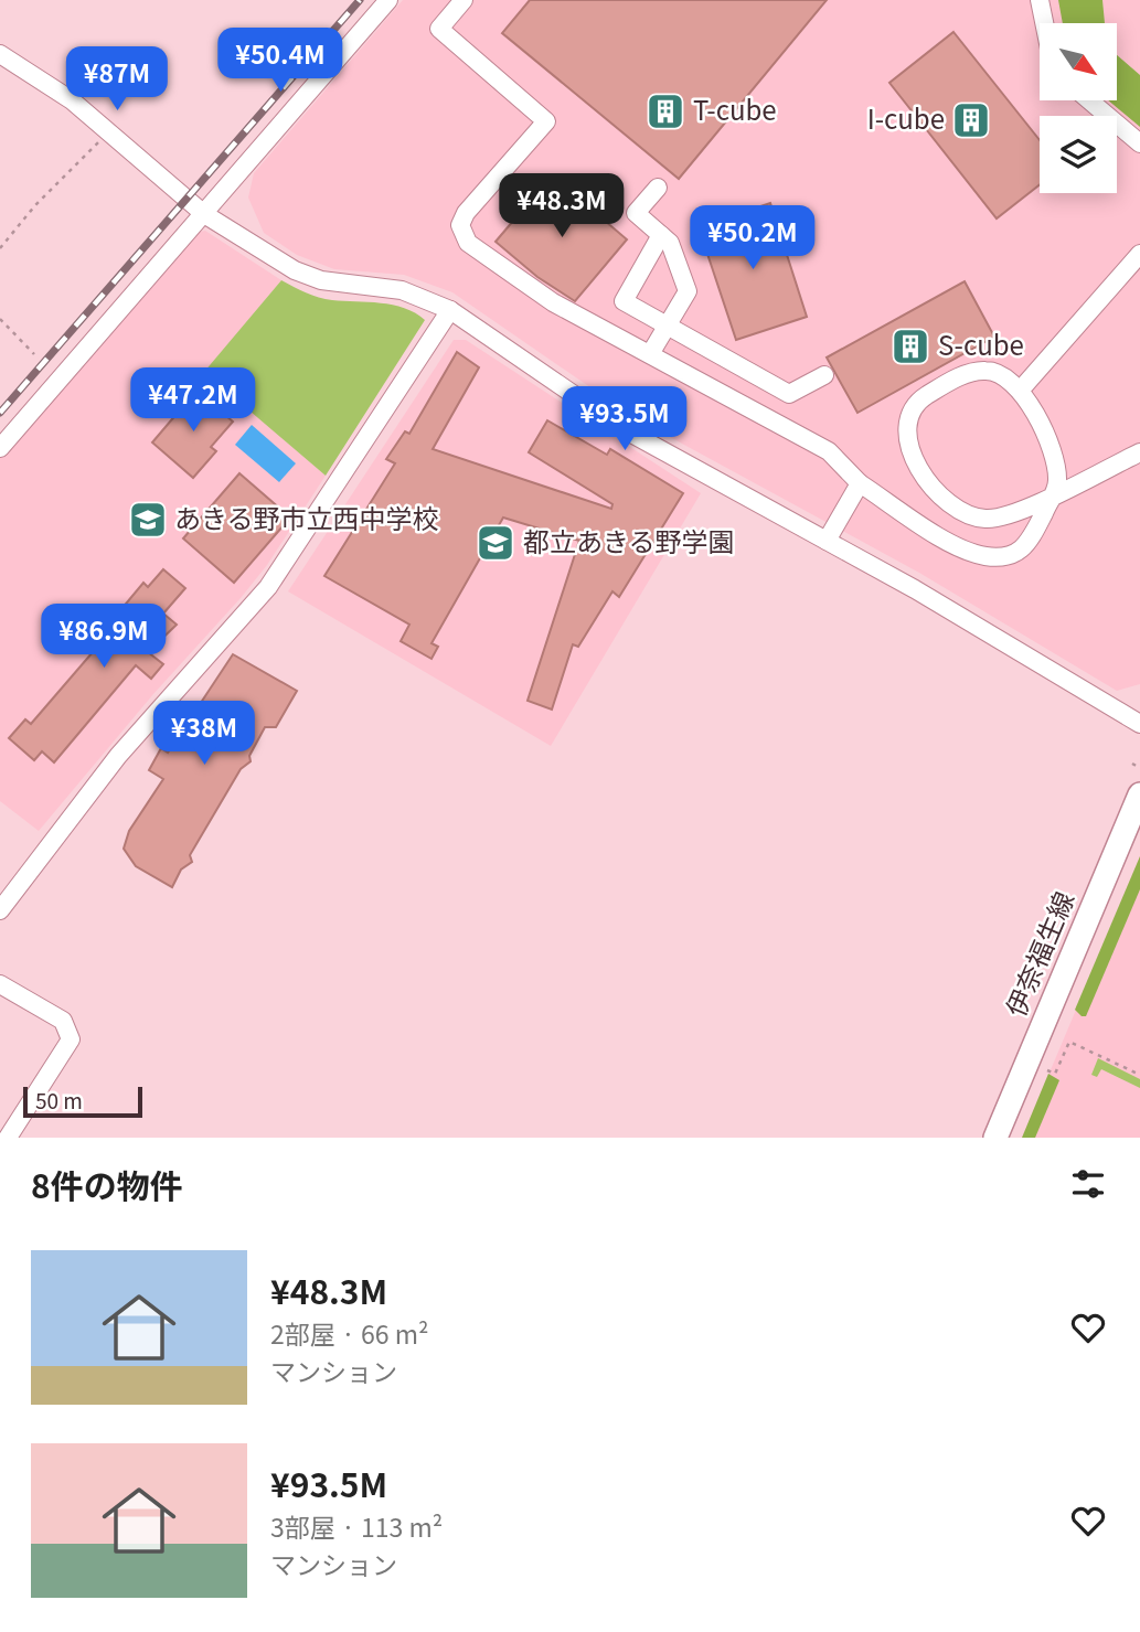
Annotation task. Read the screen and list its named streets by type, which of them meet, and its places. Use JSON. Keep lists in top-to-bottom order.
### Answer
{
  "streets": {
    "main road": ["伊奈福生線"]
  },
  "places": {
    "building": ["T-cube", "I-cube", "S-cube"],
    "school or university": ["あきる野市立西中学校", "都立あきる野学園"]
  },
  "scale_bar": "50 m",
  "north": "bottom right",
  "page": {
    "price": [
      "¥50.4M",
      "¥87M",
      "¥48.3M",
      "¥50.2M",
      "¥47.2M",
      "¥93.5M",
      "¥86.9M",
      "¥38M"
    ],
    "scale": "50 m",
    "heading": "8件の物件",
    "list": [
      {
        "name": "¥48.3M",
        "note": "2部屋 · 66 m² · マンション"
      },
      {
        "name": "¥93.5M",
        "note": "3部屋 · 113 m² · マンション"
      }
    ]
  }
}
